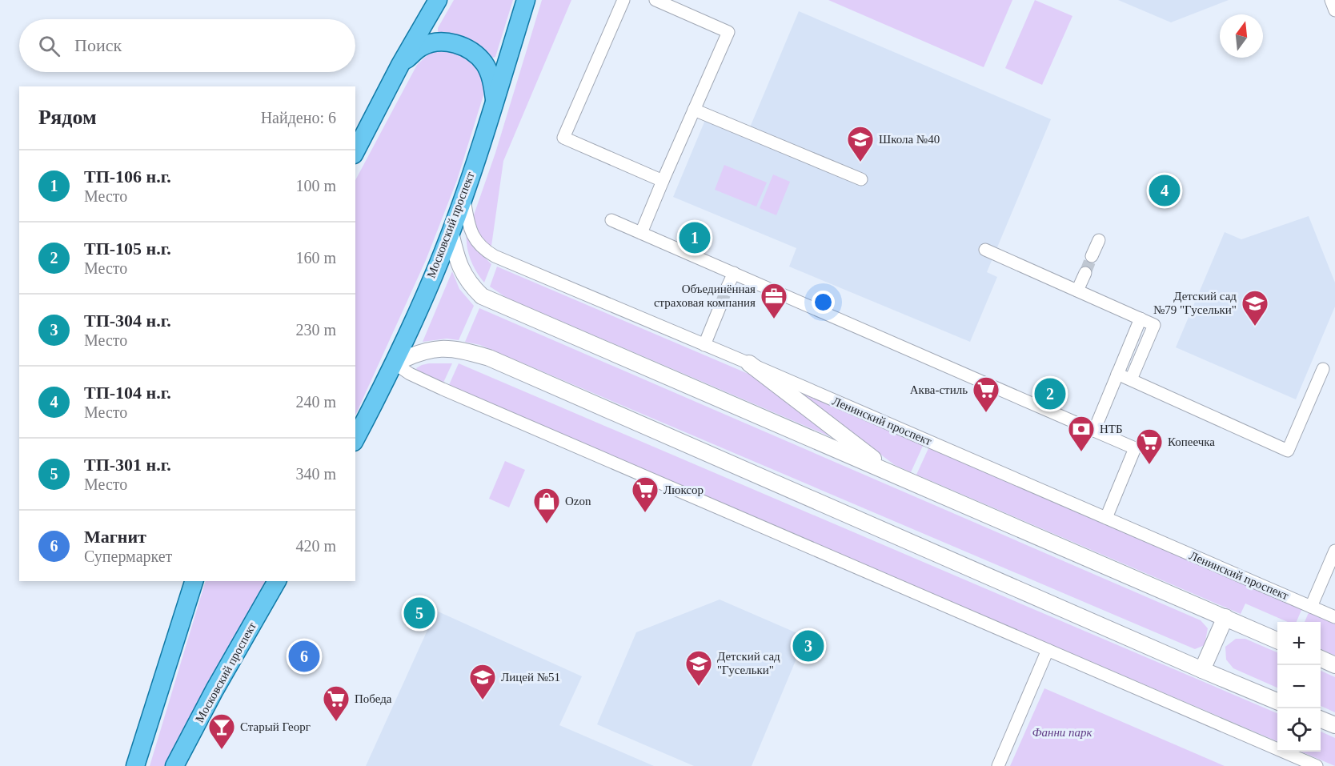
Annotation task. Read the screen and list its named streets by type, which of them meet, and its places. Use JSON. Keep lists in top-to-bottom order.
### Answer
{
  "streets": {
    "main road": ["Московский проспект"],
    "street": ["Ленинский проспект"]
  },
  "crossings": [
    ["Московский проспект", "Ленинский проспект"]
  ],
  "parks": ["Фанни парк"],
  "places": {
    "school or university": [
      "Школа №40",
      "Детский сад №79 \"Гусельки\"",
      "Детский сад \"Гусельки\"",
      "Лицей №51"
    ],
    "office": ["Объединённая страховая компания"],
    "supermarket": [
      "Аква-стиль",
      "Копеечка",
      "Люксор",
      "Победа"
    ],
    "bank": ["НТБ"],
    "shop": ["Ozon"],
    "bar": ["Старый Георг"]
  },
  "north": "top",
  "page": {
    "search": "Поиск",
    "heading": ["Рядом", "Найдено: 6"],
    "list": [
      {
        "mark": "1",
        "name": "ТП-106 н.г.",
        "note": "Место",
        "value": "100 m"
      },
      {
        "mark": "2",
        "name": "ТП-105 н.г.",
        "note": "Место",
        "value": "160 m"
      },
      {
        "mark": "3",
        "name": "ТП-304 н.г.",
        "note": "Место",
        "value": "230 m"
      },
      {
        "mark": "4",
        "name": "ТП-104 н.г.",
        "note": "Место",
        "value": "240 m"
      },
      {
        "mark": "5",
        "name": "ТП-301 н.г.",
        "note": "Место",
        "value": "340 m"
      },
      {
        "mark": "6",
        "name": "Магнит",
        "note": "Супермаркет",
        "value": "420 m"
      }
    ],
    "pins": [
      "4",
      "1",
      "2",
      "5",
      "3",
      "6"
    ],
    "map_buttons": ["+", "−"]
  }
}
